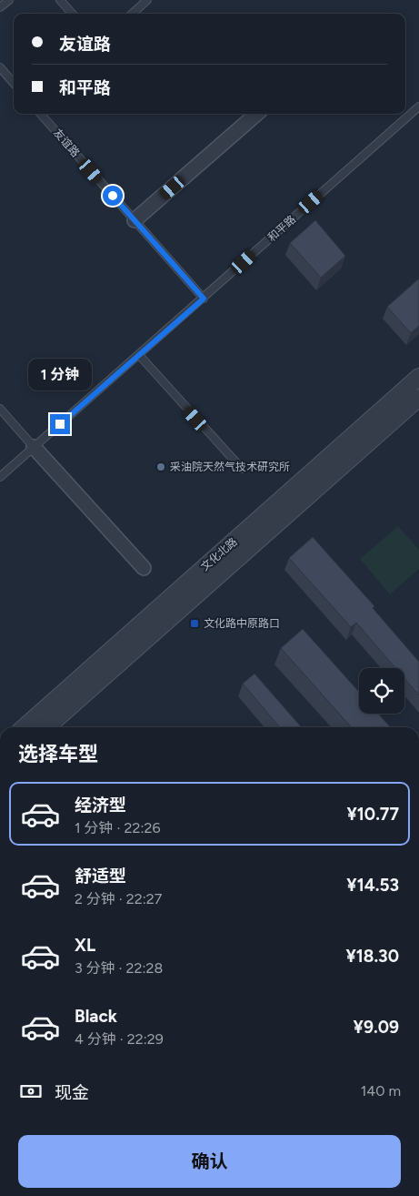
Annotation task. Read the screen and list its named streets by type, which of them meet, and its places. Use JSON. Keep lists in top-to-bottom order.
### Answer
{
  "streets": {
    "street": ["文化北路"],
    "lane": ["友谊路", "和平路"]
  },
  "crossings": [
    ["友谊路", "和平路"]
  ],
  "places": {
    "other": ["采油院天然气技术研究所"],
    "transit": ["文化路中原路口"]
  },
  "page": {
    "banner": ["友谊路", "和平路"],
    "bubble": "1 分钟",
    "heading": "选择车型",
    "list": [
      {
        "name": "经济型",
        "note": "1 分钟 · 22:26",
        "value": "¥10.77"
      },
      {
        "name": "舒适型",
        "note": "2 分钟 · 22:27",
        "value": "¥14.53"
      },
      {
        "name": "XL",
        "note": "3 分钟 · 22:28",
        "value": "¥18.30"
      },
      {
        "name": "Black",
        "note": "4 分钟 · 22:29",
        "value": "¥9.09"
      }
    ],
    "pay": ["现金", "140 m"],
    "buttons": "确认"
  }
}
